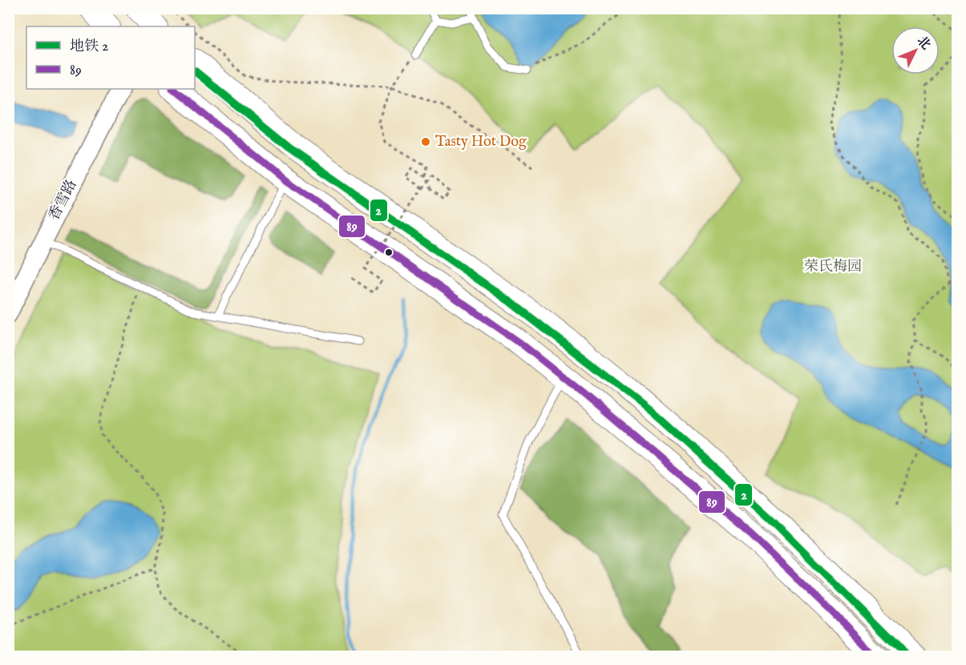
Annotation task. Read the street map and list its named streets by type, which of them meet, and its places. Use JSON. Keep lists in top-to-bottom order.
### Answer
{
  "streets": {
    "street": ["香雪路"]
  },
  "parks": ["荣氏梅园"],
  "places": ["Tasty Hot Dog"],
  "lines": ["metro line 2", "transit line 89"],
  "legend": ["地铁 2", "89"],
  "north": "top right"
}
